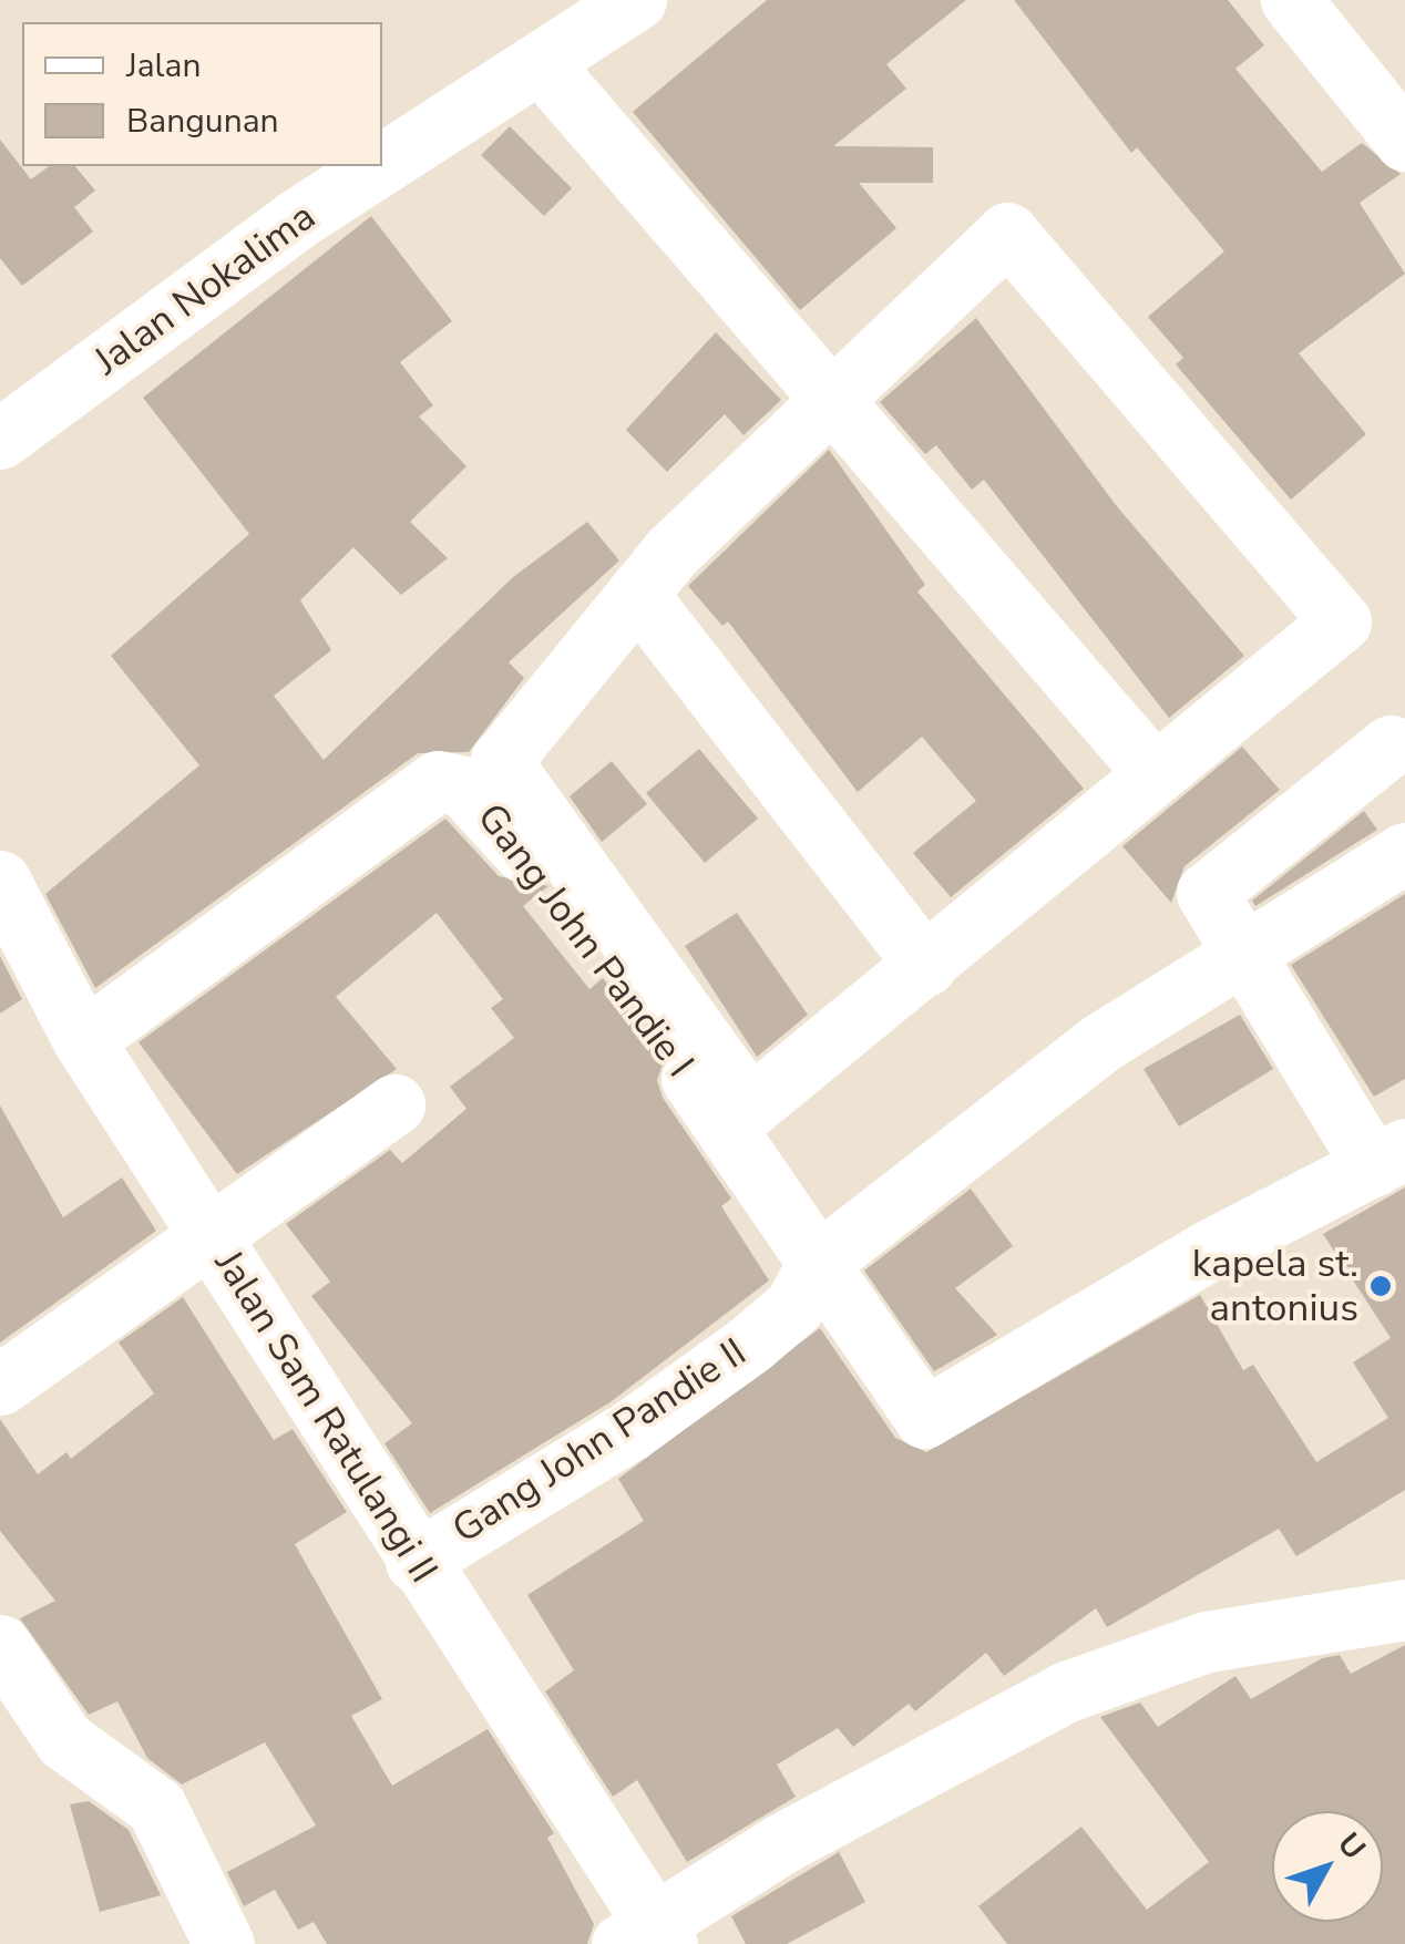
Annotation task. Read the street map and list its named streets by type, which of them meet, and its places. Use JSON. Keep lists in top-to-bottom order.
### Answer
{
  "streets": {
    "street": [
      "Jalan Nokalima",
      "Gang John Pandie I",
      "Jalan Sam Ratulangi II",
      "Gang John Pandie II"
    ]
  },
  "crossings": [
    ["Gang John Pandie I", "Jalan Sam Ratulangi II"],
    ["Gang John Pandie I", "Gang John Pandie II"],
    ["Jalan Sam Ratulangi II", "Gang John Pandie II"]
  ],
  "places": ["kapela st. antonius"],
  "legend": ["Jalan", "Bangunan"],
  "north": "top right"
}
